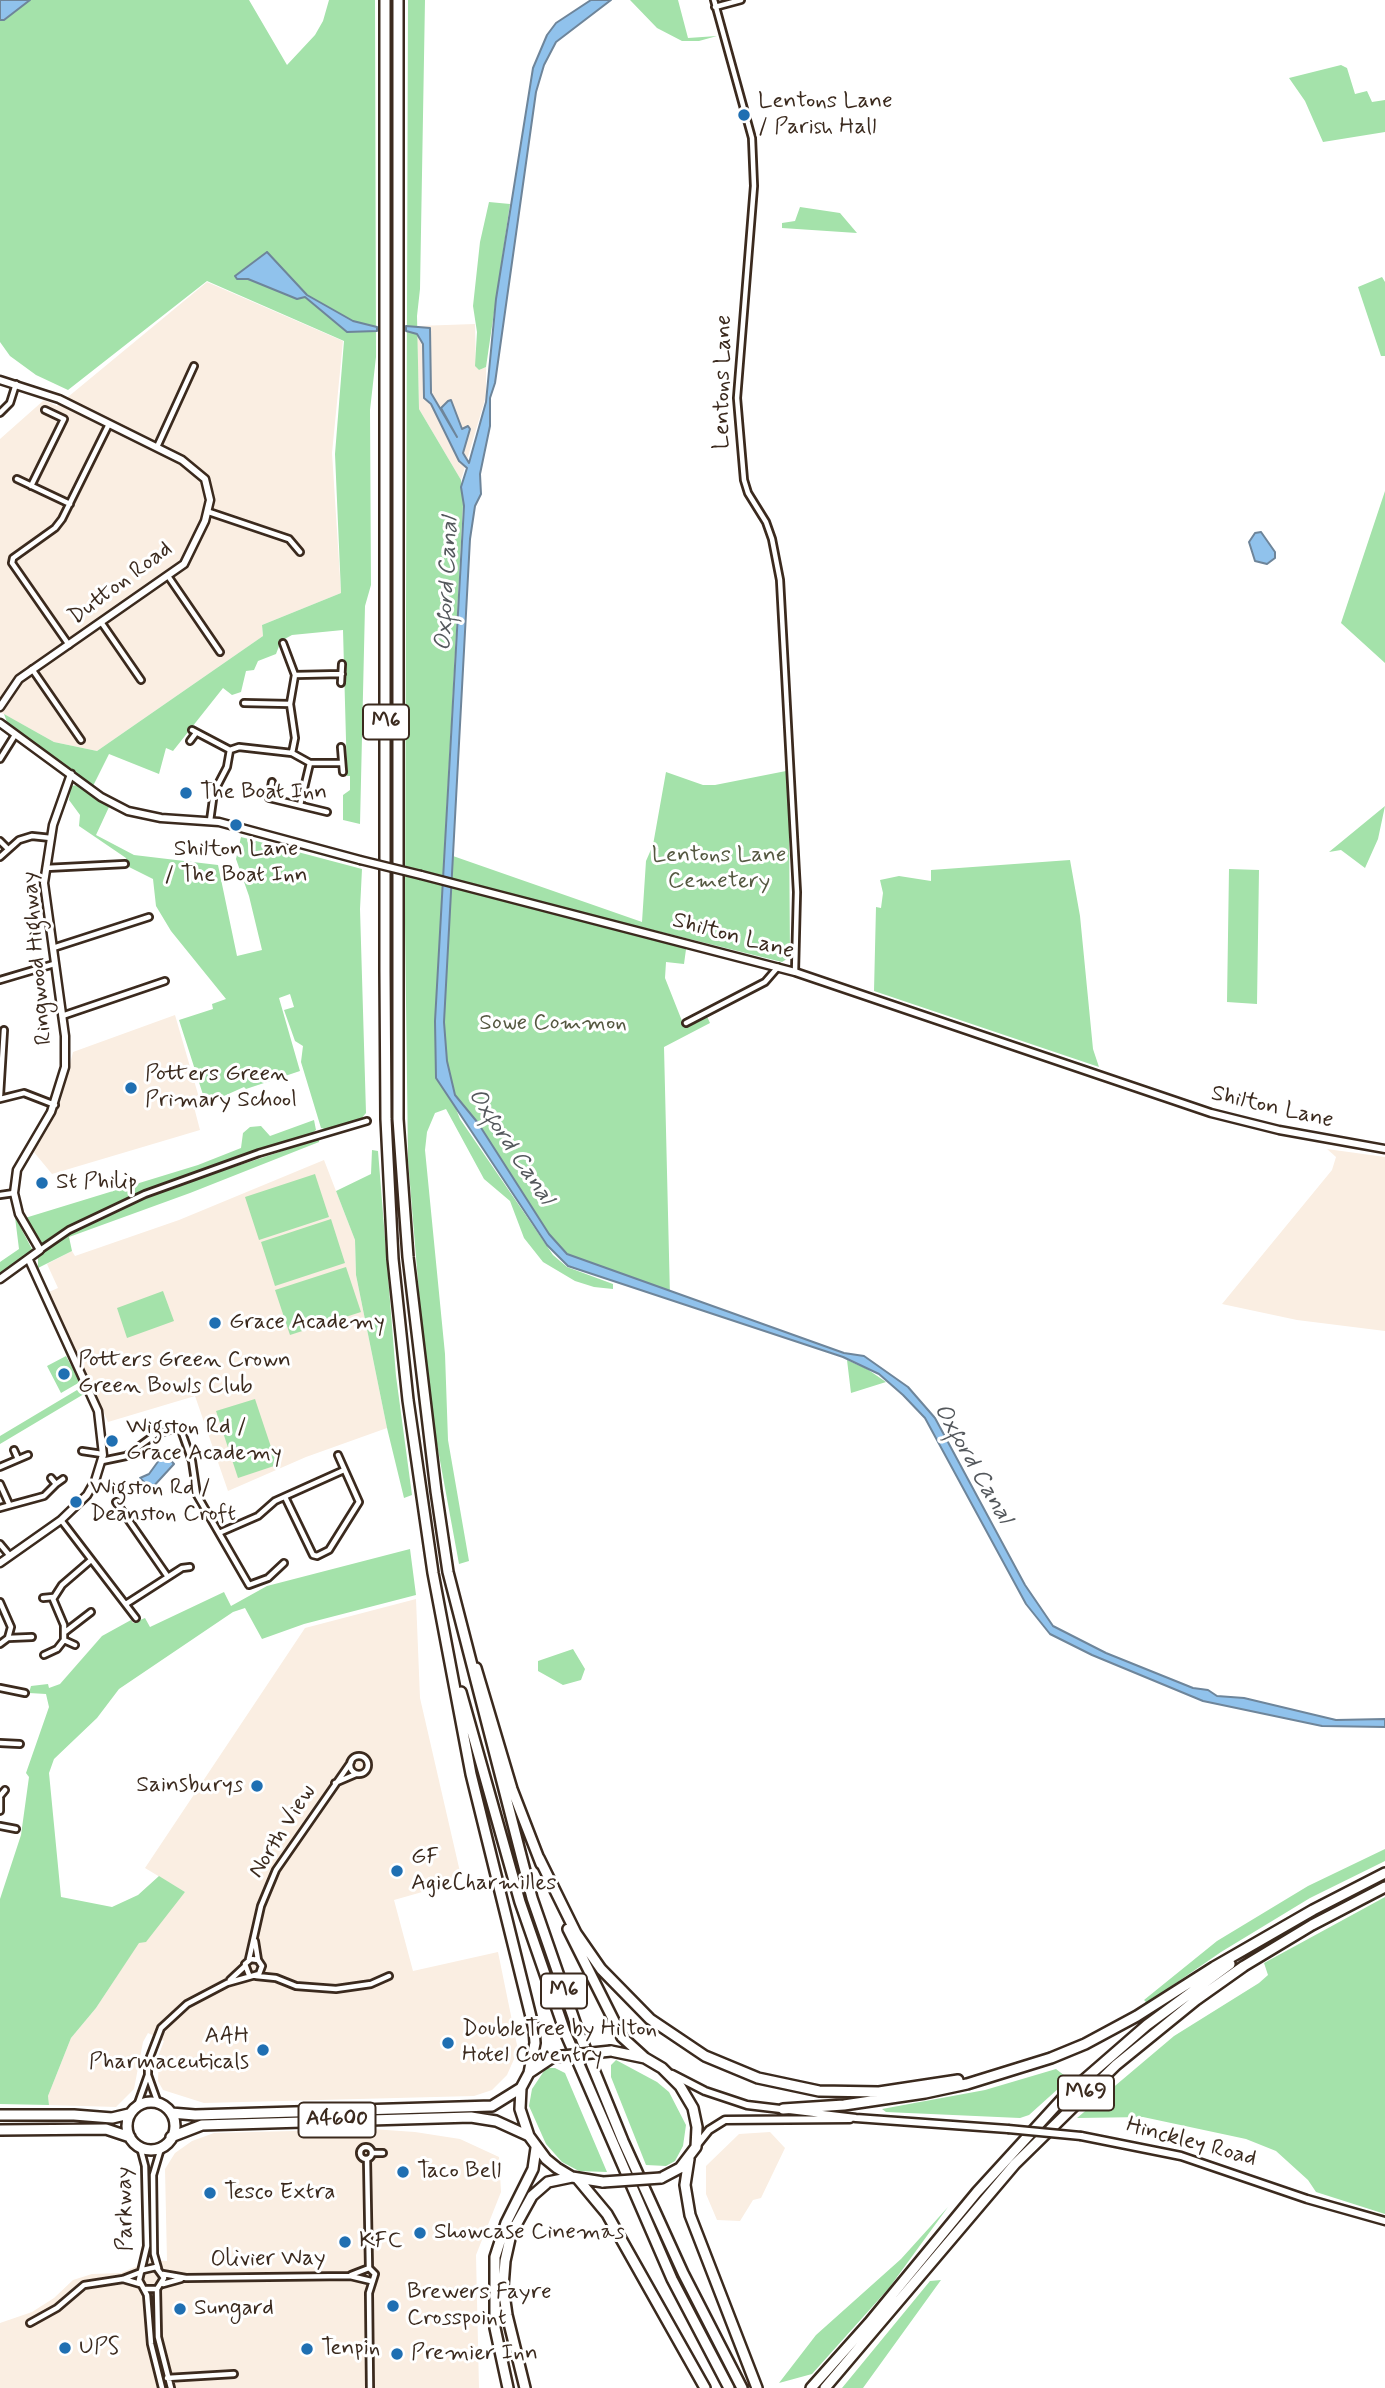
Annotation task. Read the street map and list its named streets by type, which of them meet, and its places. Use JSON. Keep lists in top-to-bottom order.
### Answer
{
  "streets": {
    "highway": ["M6", "M69", "A4600"],
    "street": [
      "Lentons Lane",
      "Dutton Road",
      "Shilton Lane",
      "Ringwood Highway",
      "North View",
      "Hinckley Road",
      "Parkway",
      "Olivier Way"
    ]
  },
  "crossings": [
    ["Lentons Lane", "Shilton Lane"],
    ["Shilton Lane", "Ringwood Highway"],
    ["M69", "Hinckley Road"],
    ["A4600", "Hinckley Road"],
    ["A4600", "Parkway"],
    ["Parkway", "Olivier Way"]
  ],
  "water": ["Oxford Canal"],
  "parks": ["Lentons Lane Cemetery", "Sowe Common"],
  "places": [
    "Lentons Lane / Parish Hall",
    "The Boat Inn",
    "Shilton Lane / The Boat Inn",
    "Potters Green Primary School",
    "St Philip",
    "Grace Academy",
    "Potters Green Crown Green Bowls Club",
    "Wigston Rd / Grace Academy",
    "Wigston Rd / Deanston Croft",
    "Sainsburys",
    "GF AgieCharmilles",
    "DoubleTree by Hilton Hotel Coventry",
    "AAH Pharmaceuticals",
    "Taco Bell",
    "Tesco Extra",
    "Showcase Cinemas",
    "KFC",
    "Brewers Fayre Crosspoint",
    "Sungard",
    "UPS",
    "Tenpin",
    "Premier Inn"
  ]
}
